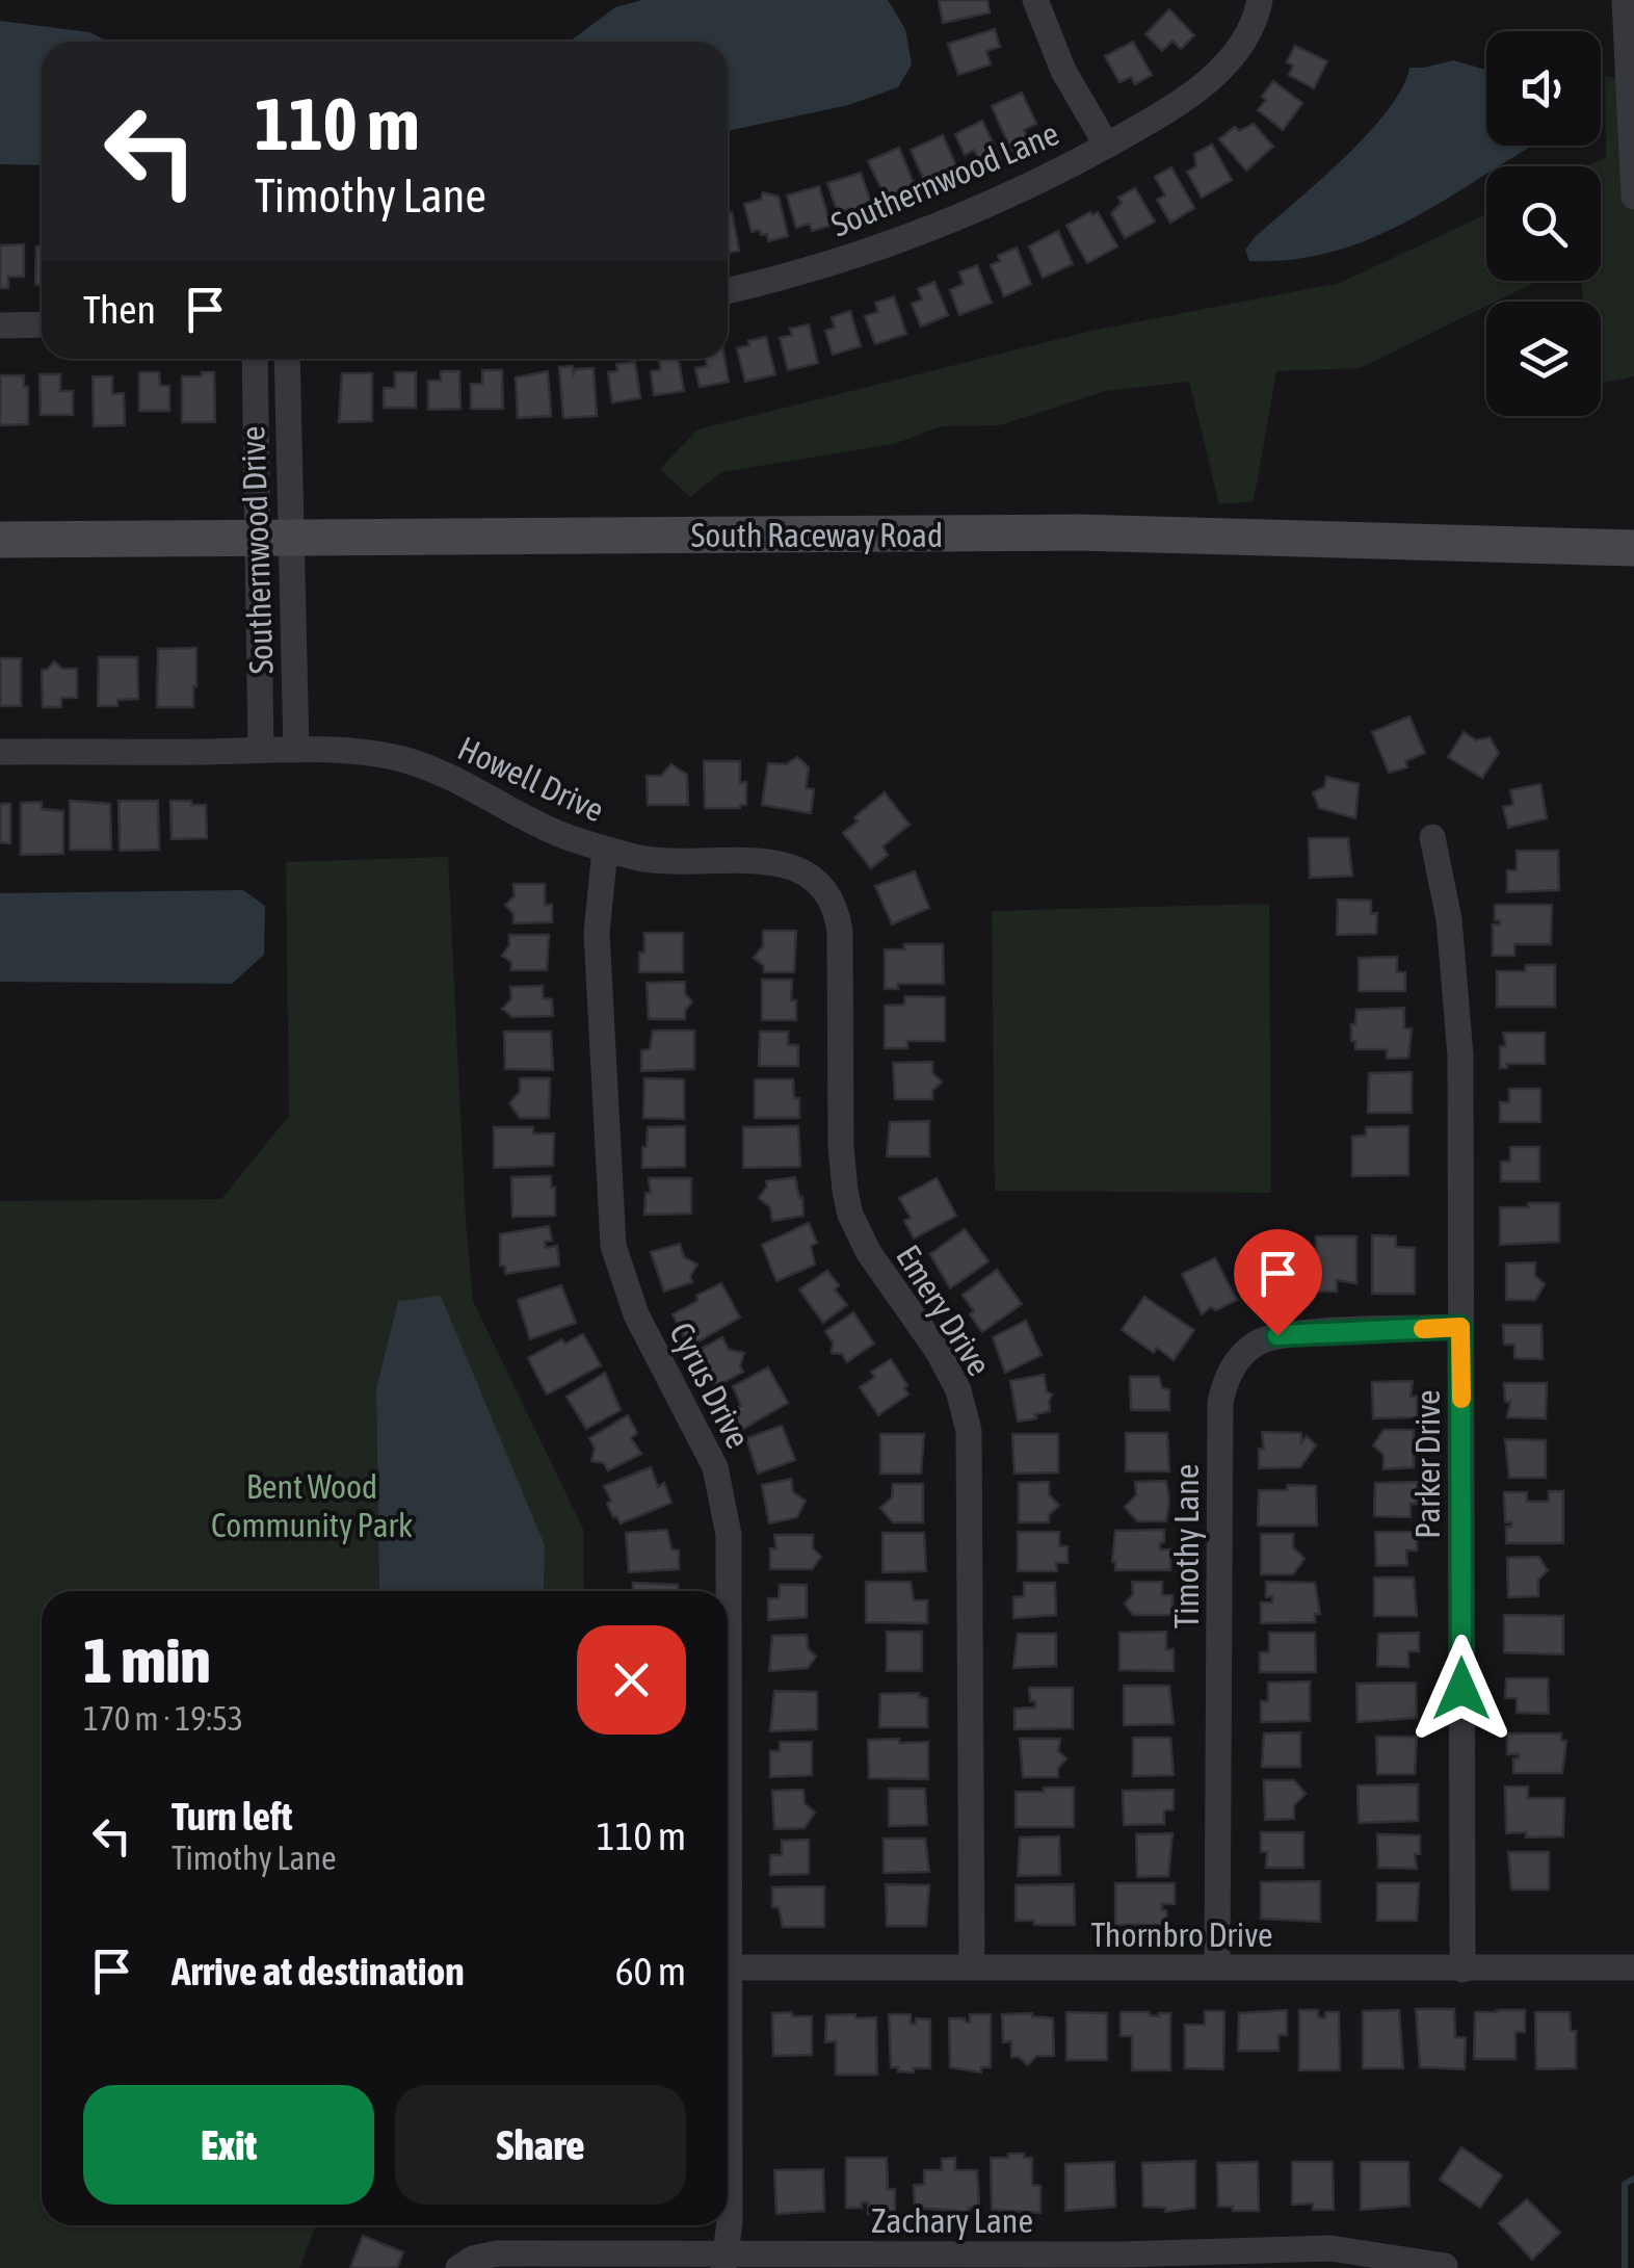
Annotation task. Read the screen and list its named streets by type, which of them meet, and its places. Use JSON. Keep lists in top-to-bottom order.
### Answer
{
  "streets": {
    "main road": ["South Raceway Road"],
    "street": [
      "Southernwood Lane",
      "Southernwood Drive",
      "Howell Drive",
      "Emery Drive",
      "Cyrus Drive",
      "Parker Drive",
      "Timothy Lane",
      "Thornbro Drive",
      "Zachary Lane"
    ]
  },
  "crossings": [
    ["South Raceway Road", "Southernwood Drive"],
    ["Southernwood Drive", "Howell Drive"],
    ["Howell Drive", "Emery Drive"],
    ["Howell Drive", "Cyrus Drive"],
    ["Emery Drive", "Thornbro Drive"],
    ["Cyrus Drive", "Thornbro Drive"],
    ["Cyrus Drive", "Zachary Lane"],
    ["Parker Drive", "Timothy Lane"],
    ["Parker Drive", "Thornbro Drive"],
    ["Timothy Lane", "Thornbro Drive"]
  ],
  "parks": ["Bent Wood Community Park"],
  "page": {
    "turn": ["110 m", "Timothy Lane"],
    "then": "Then",
    "heading": ["1 min", "170 m · 19:53"],
    "list": [
      {
        "name": "Turn left",
        "note": "Timothy Lane",
        "value": "110 m"
      },
      {
        "name": "Arrive at destination",
        "value": "60 m"
      }
    ],
    "buttons": ["Exit", "Share"]
  }
}
